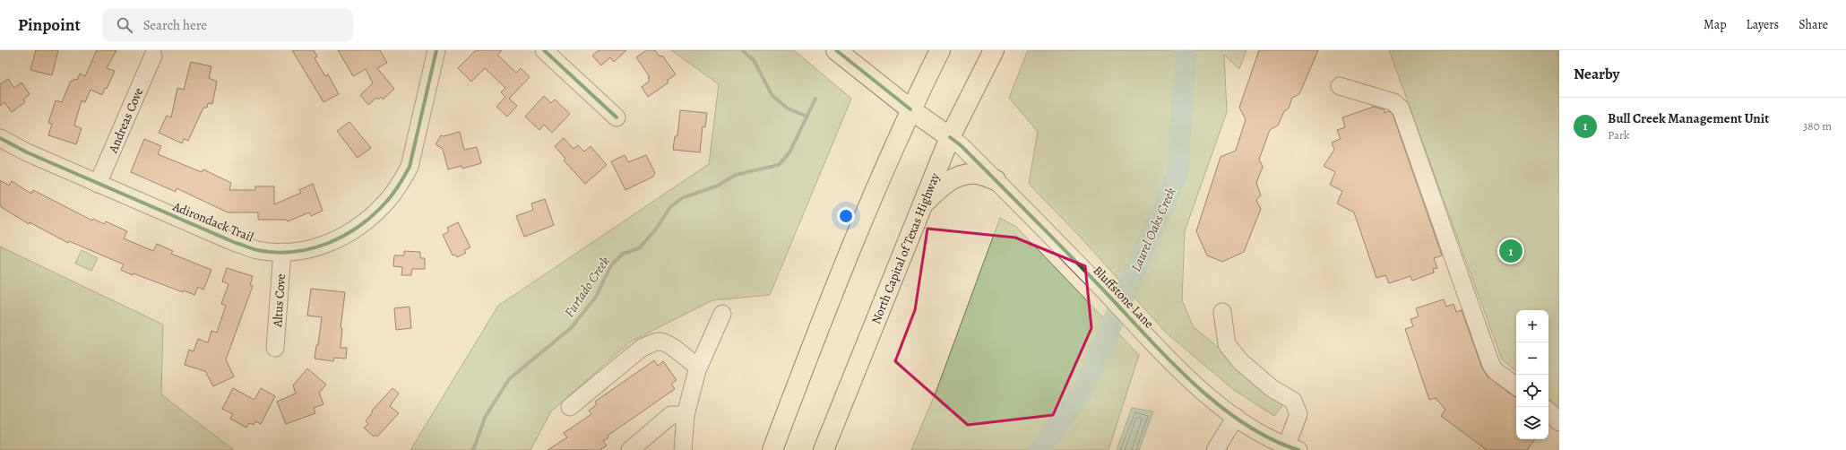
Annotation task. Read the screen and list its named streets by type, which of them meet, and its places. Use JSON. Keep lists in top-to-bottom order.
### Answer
{
  "streets": {
    "main road": ["North Capital of Texas Highway"],
    "street": [
      "Andreas Cove",
      "Adirondack Trail",
      "Bluffstone Lane",
      "Altus Cove"
    ]
  },
  "crossings": [
    ["Andreas Cove", "Adirondack Trail"],
    ["Adirondack Trail", "Altus Cove"],
    ["North Capital of Texas Highway", "Bluffstone Lane"]
  ],
  "water": ["Laurel Oaks Creek", "Furtado Creek"],
  "page": {
    "header": "Pinpoint",
    "search": "Search here",
    "nav": ["Map", "Layers", "Share"],
    "heading": "Nearby",
    "list": [
      {
        "mark": "1",
        "name": "Bull Creek Management Unit",
        "note": "Park",
        "value": "380 m"
      }
    ],
    "pins": "1",
    "map_buttons": ["+", "−"]
  }
}
